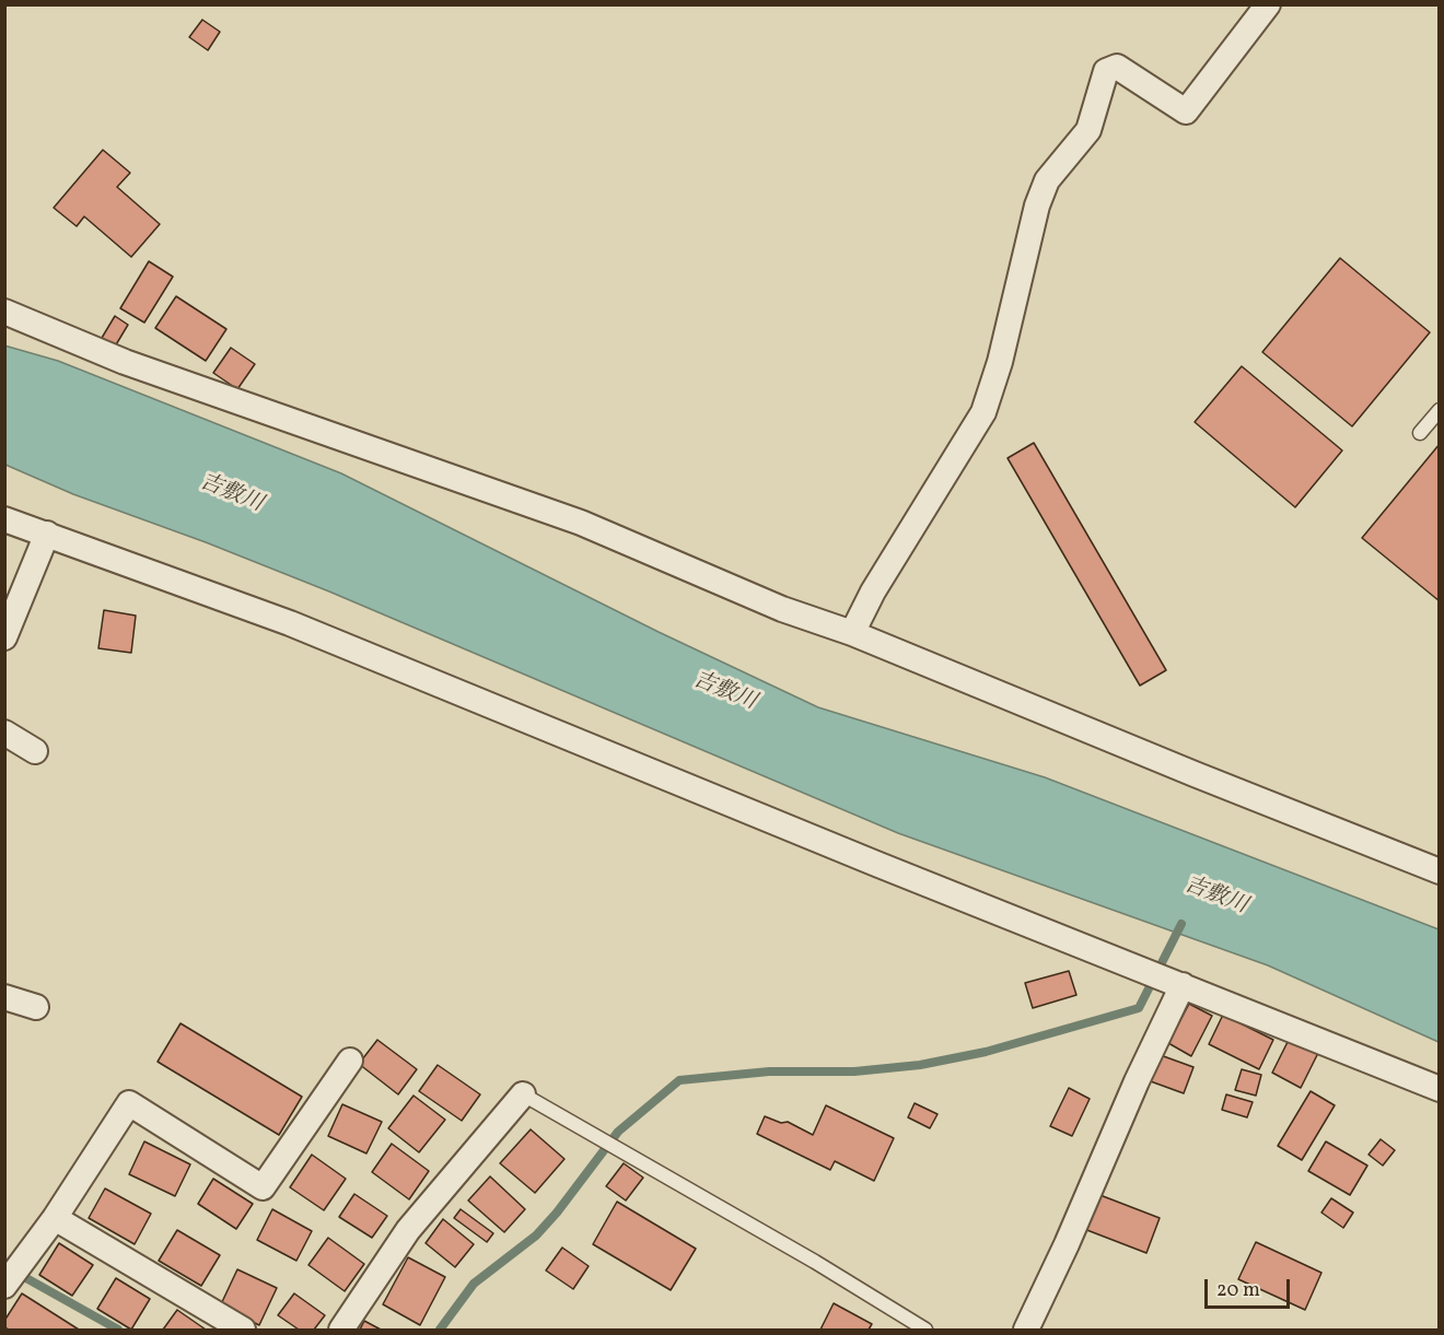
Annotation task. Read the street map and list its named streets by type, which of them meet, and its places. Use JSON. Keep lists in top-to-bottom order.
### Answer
{
  "water": ["吉敷川"],
  "scale_bar": "20 m"
}
